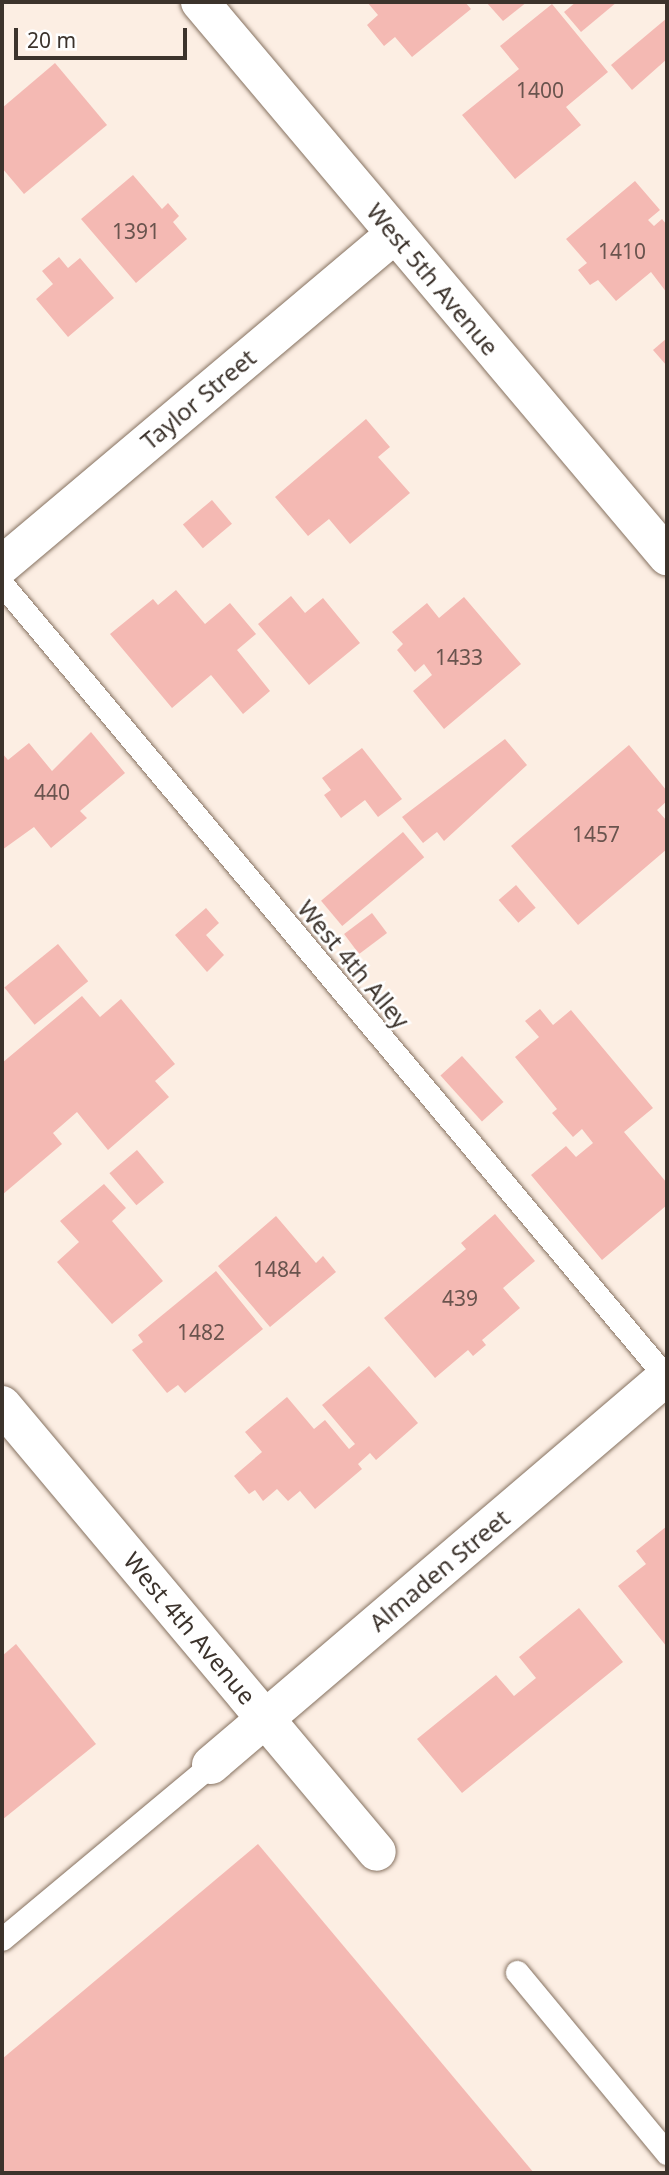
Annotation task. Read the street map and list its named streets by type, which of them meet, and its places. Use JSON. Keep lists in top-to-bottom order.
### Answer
{
  "streets": {
    "street": [
      "West 5th Avenue",
      "Taylor Street",
      "Almaden Street",
      "West 4th Avenue"
    ],
    "lane": ["West 4th Alley"]
  },
  "crossings": [
    ["West 5th Avenue", "Taylor Street"],
    ["West 4th Alley", "Almaden Street"],
    ["Almaden Street", "West 4th Avenue"]
  ],
  "house_numbers": [
    "1400",
    "1391",
    "1410",
    "1433",
    "440",
    "1457",
    "1484",
    "439",
    "1482"
  ],
  "scale_bar": "20 m"
}
